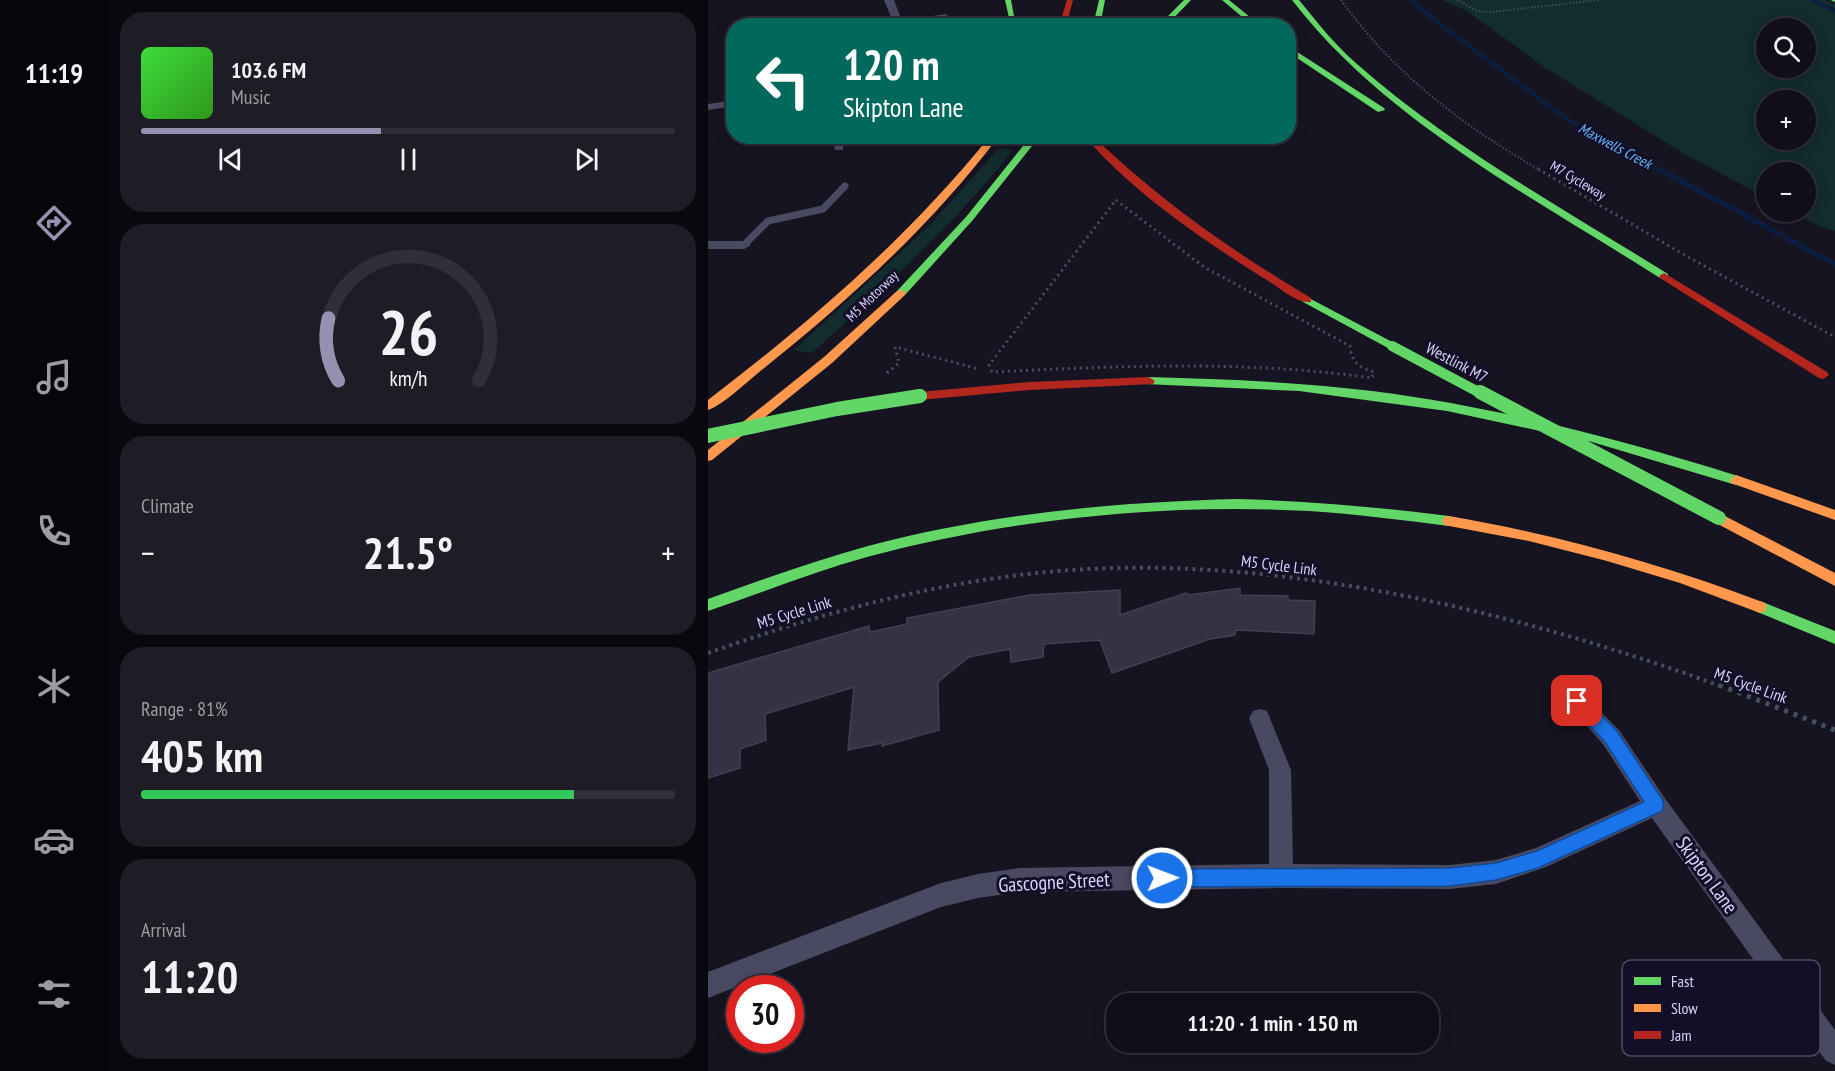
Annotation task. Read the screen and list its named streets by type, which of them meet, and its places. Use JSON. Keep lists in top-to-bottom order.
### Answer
{
  "streets": {
    "highway": ["M5 Motorway", "Westlink M7"],
    "street": ["Skipton Lane", "Gascogne Street"],
    "path": ["M7 Cycleway", "M5 Cycle Link"]
  },
  "crossings": [
    ["Skipton Lane", "Gascogne Street"]
  ],
  "water": ["Maxwells Creek"],
  "legend": ["Fast", "Slow", "Jam"],
  "page": {
    "tabs": "11:19",
    "map_buttons": ["+", "−"],
    "turn": ["120 m", "Skipton Lane"],
    "song": ["103.6 FM", "Music"],
    "tile": [
      "Climate",
      ["Range · 81%", "405 km"],
      ["Arrival", "11:20"]
    ],
    "heat": ["−", "21.5°", "+"],
    "limit": "30",
    "trip": "11:20 · 1 min · 150 m",
    "gauge": ["26", "km/h"]
  }
}
